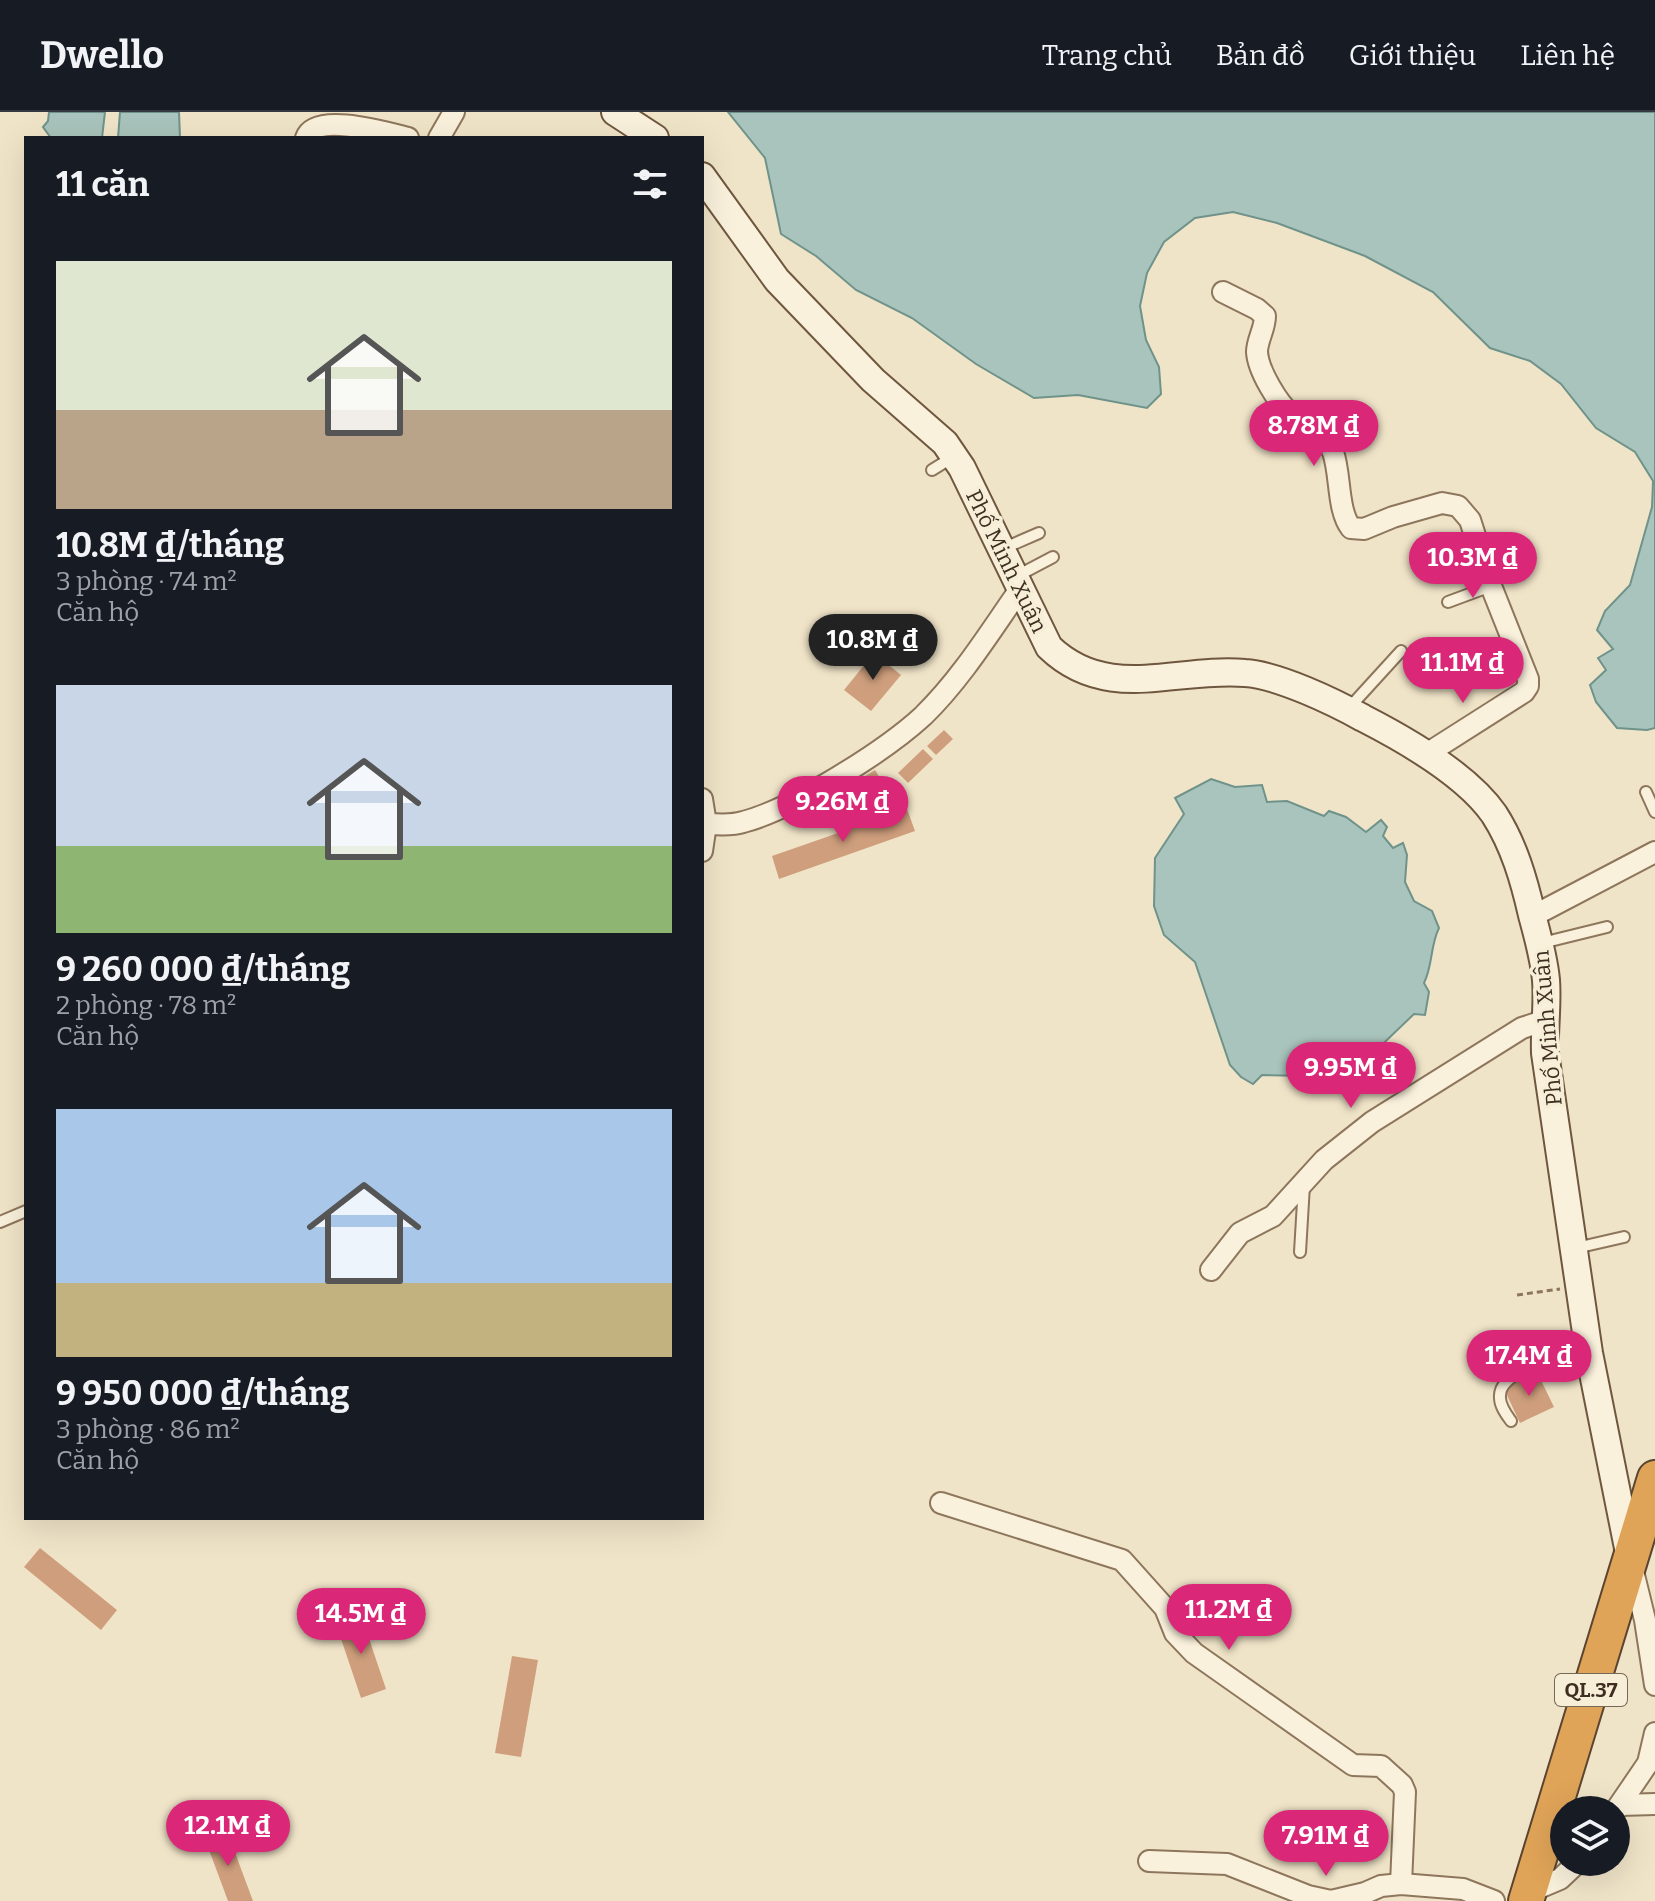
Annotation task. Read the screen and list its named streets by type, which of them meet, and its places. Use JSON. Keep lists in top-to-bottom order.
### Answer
{
  "streets": {
    "highway": ["QL.37"],
    "street": ["Phố Minh Xuân"]
  },
  "crossings": [
    ["Phố Minh Xuân", "QL.37"]
  ],
  "page": {
    "header": "Dwello",
    "nav": [
      "Trang chủ",
      "Bản đồ",
      "Giới thiệu",
      "Liên hệ"
    ],
    "heading": "11 căn",
    "list": [
      {
        "name": "10.8M ₫/tháng",
        "note": "3 phòng · 74 m² · Căn hộ"
      },
      {
        "name": "9 260 000 ₫/tháng",
        "note": "2 phòng · 78 m² · Căn hộ"
      },
      {
        "name": "9 950 000 ₫/tháng",
        "note": "3 phòng · 86 m² · Căn hộ"
      }
    ],
    "price": [
      "8.78M ₫",
      "10.3M ₫",
      "10.8M ₫",
      "11.1M ₫",
      "9.26M ₫",
      "9.95M ₫",
      "17.4M ₫",
      "11.2M ₫",
      "14.5M ₫",
      "12.1M ₫",
      "7.91M ₫"
    ]
  }
}
